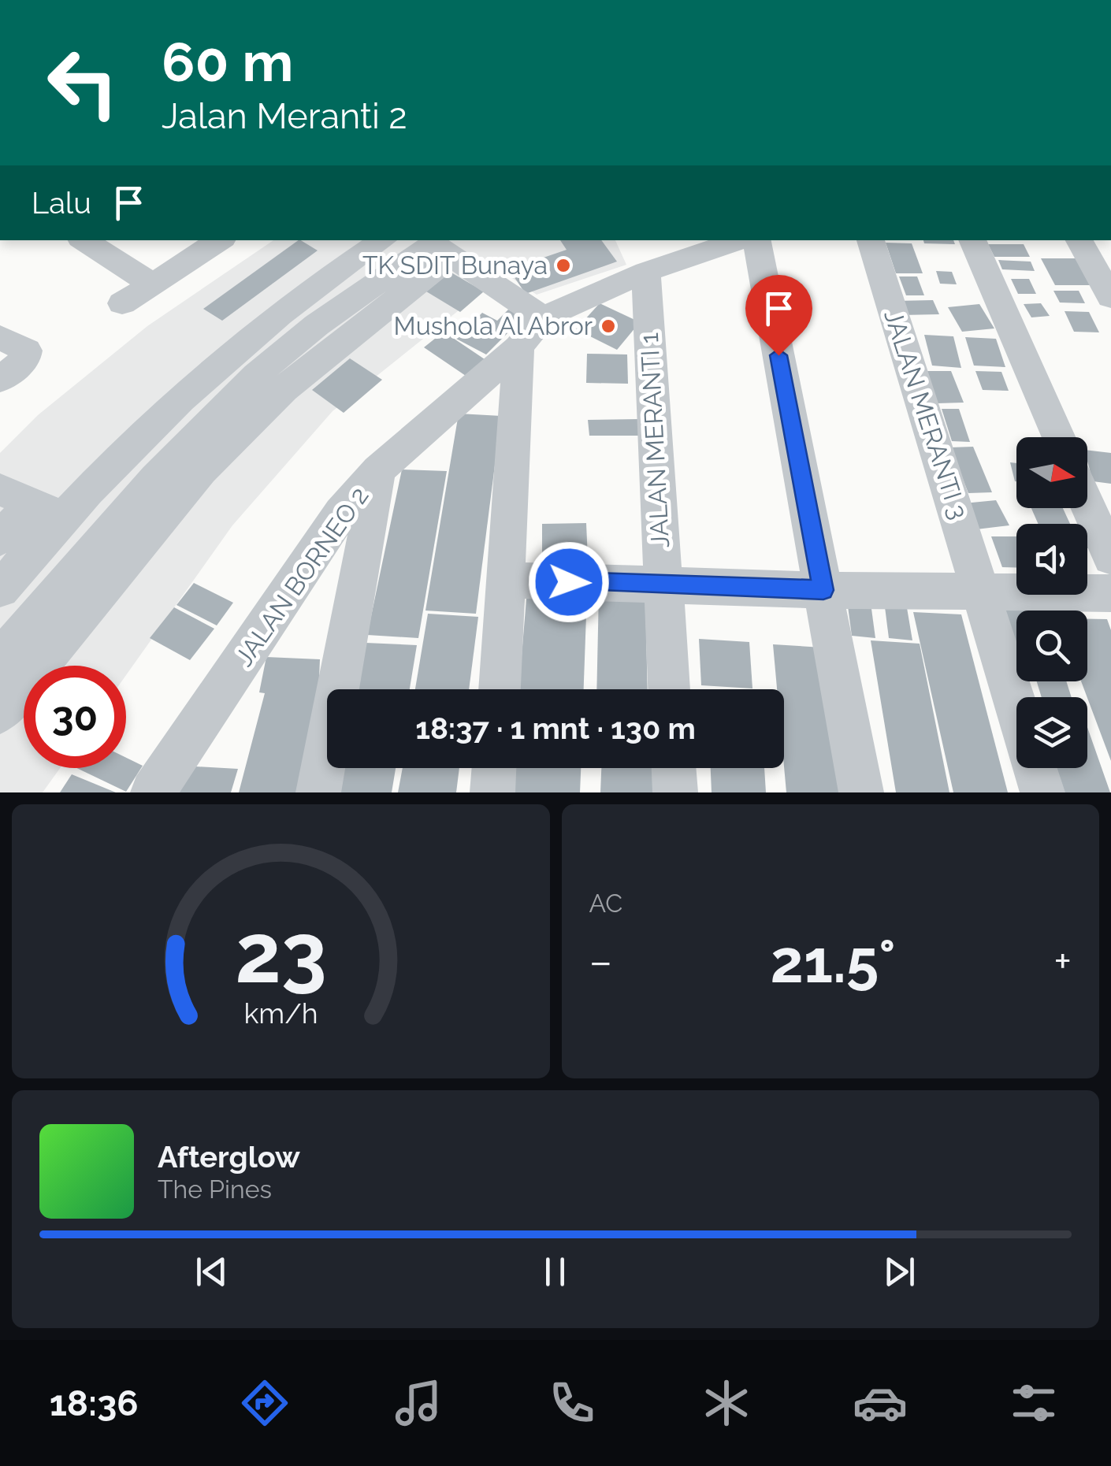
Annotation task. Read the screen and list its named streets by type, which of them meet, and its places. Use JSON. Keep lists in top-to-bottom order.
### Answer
{
  "streets": {
    "street": ["JALAN MERANTI 3", "JALAN MERANTI 1", "JALAN BORNEO 2"]
  },
  "places": ["TK SDIT Bunaya", "Mushola Al Abror"],
  "north": "right",
  "page": {
    "turn": ["60 m", "Jalan Meranti 2"],
    "then": "Lalu",
    "limit": "30",
    "trip": "18:37 · 1 mnt · 130 m",
    "tile": "AC",
    "heat": ["−", "21.5°", "+"],
    "song": ["Afterglow", "The Pines"],
    "tabs": "18:36",
    "gauge": ["23", "km/h"]
  }
}
